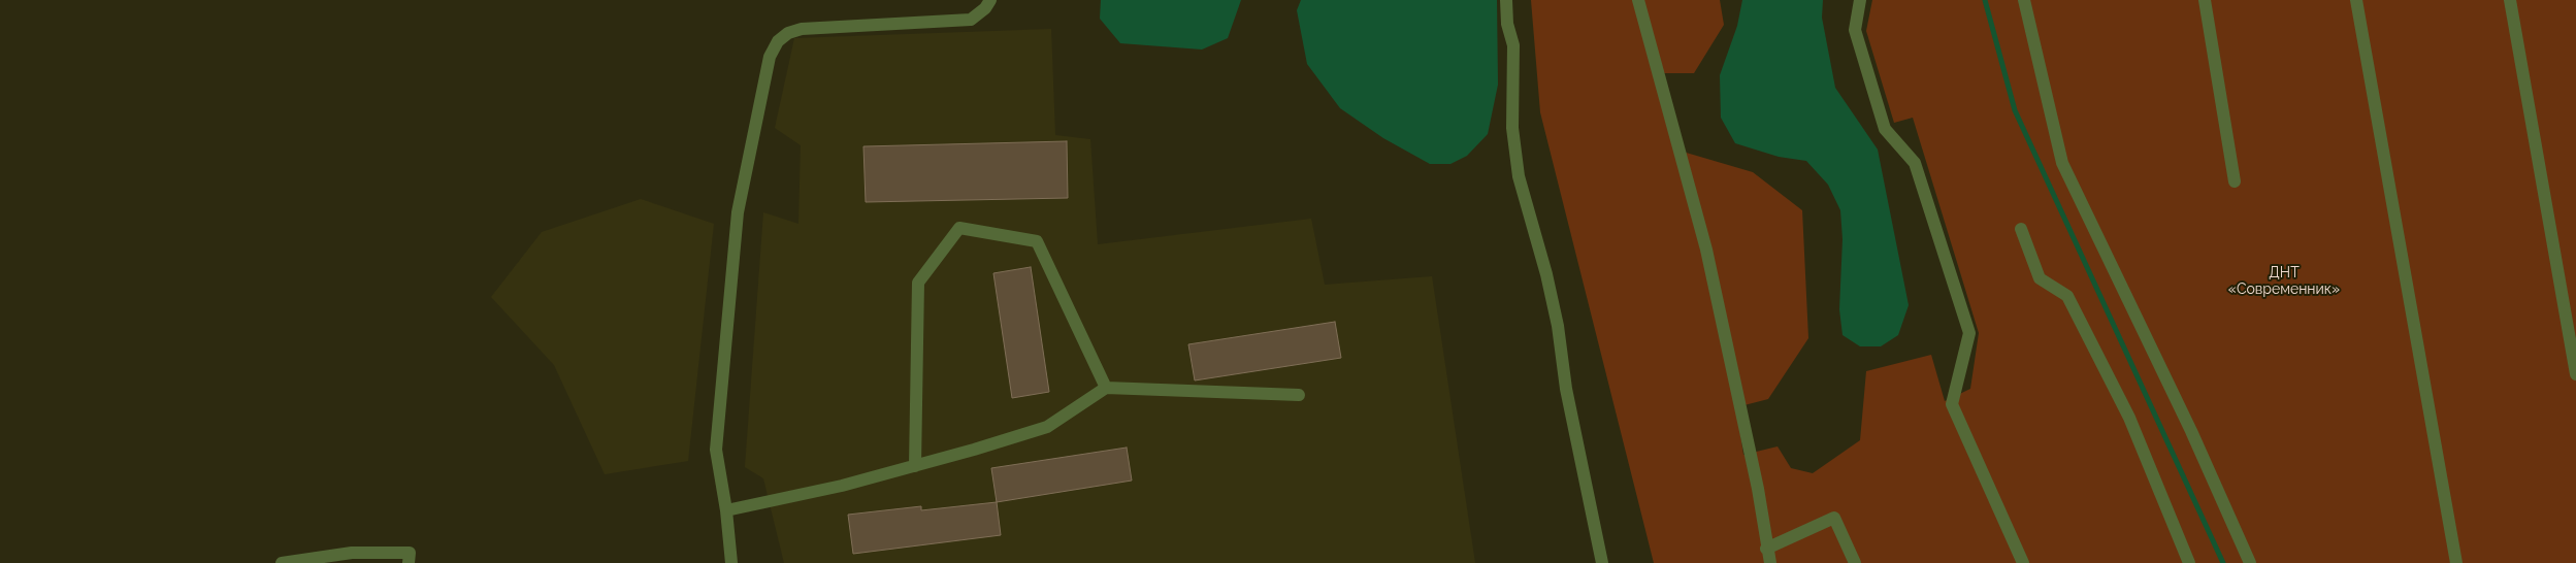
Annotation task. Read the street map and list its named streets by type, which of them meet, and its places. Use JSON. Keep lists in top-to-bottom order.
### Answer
{
  "parks": ["ДНТ «Современник»"]
}
